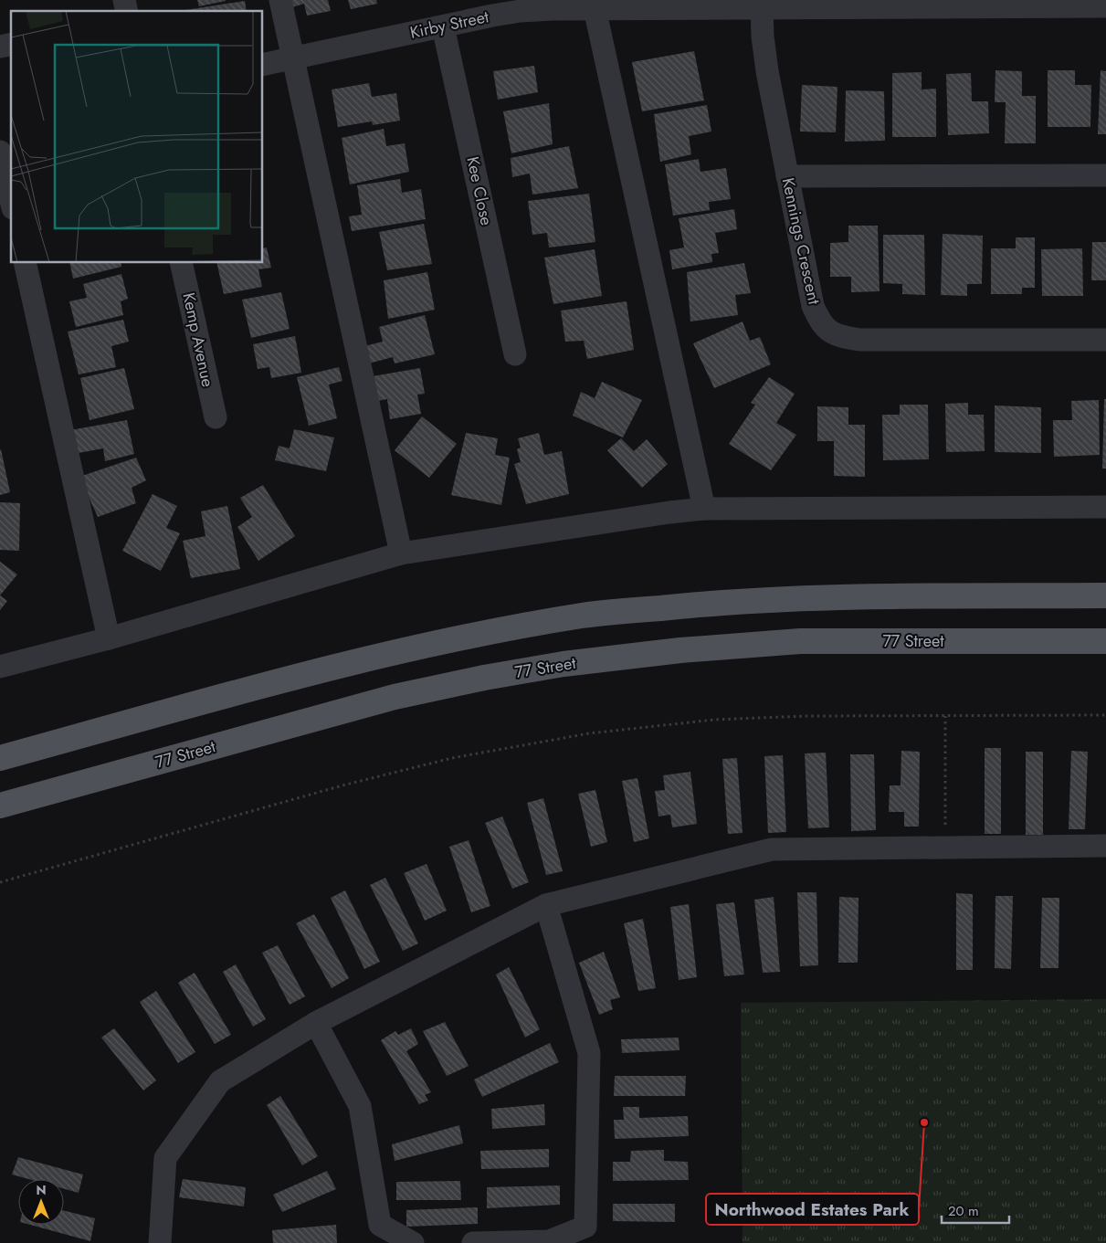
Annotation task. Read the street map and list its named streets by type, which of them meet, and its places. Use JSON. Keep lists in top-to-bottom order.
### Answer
{
  "streets": {
    "main road": ["77 Street"],
    "street": [
      "Kirby Street",
      "Kee Close",
      "Kennings Crescent",
      "Kemp Avenue"
    ]
  },
  "crossings": [
    ["Kirby Street", "Kee Close"],
    ["Kirby Street", "Kennings Crescent"]
  ],
  "places": ["Northwood Estates Park"],
  "scale_bar": "20 m",
  "north": "top"
}
